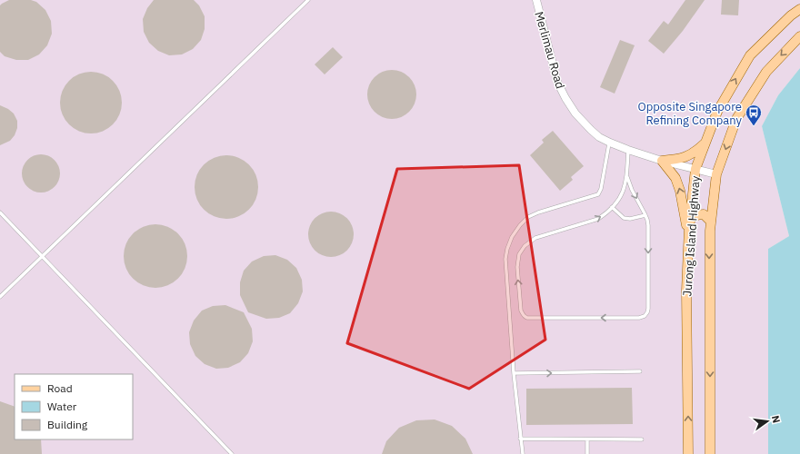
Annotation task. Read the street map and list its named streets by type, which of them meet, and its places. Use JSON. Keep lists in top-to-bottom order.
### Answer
{
  "streets": {
    "main road": ["Jurong Island Highway"],
    "street": ["Merlimau Road"]
  },
  "crossings": [
    ["Merlimau Road", "Jurong Island Highway"]
  ],
  "places": {
    "bus stop": ["Opposite Singapore Refining Company"]
  },
  "legend": ["Road", "Water", "Building"],
  "north": "right"
}
